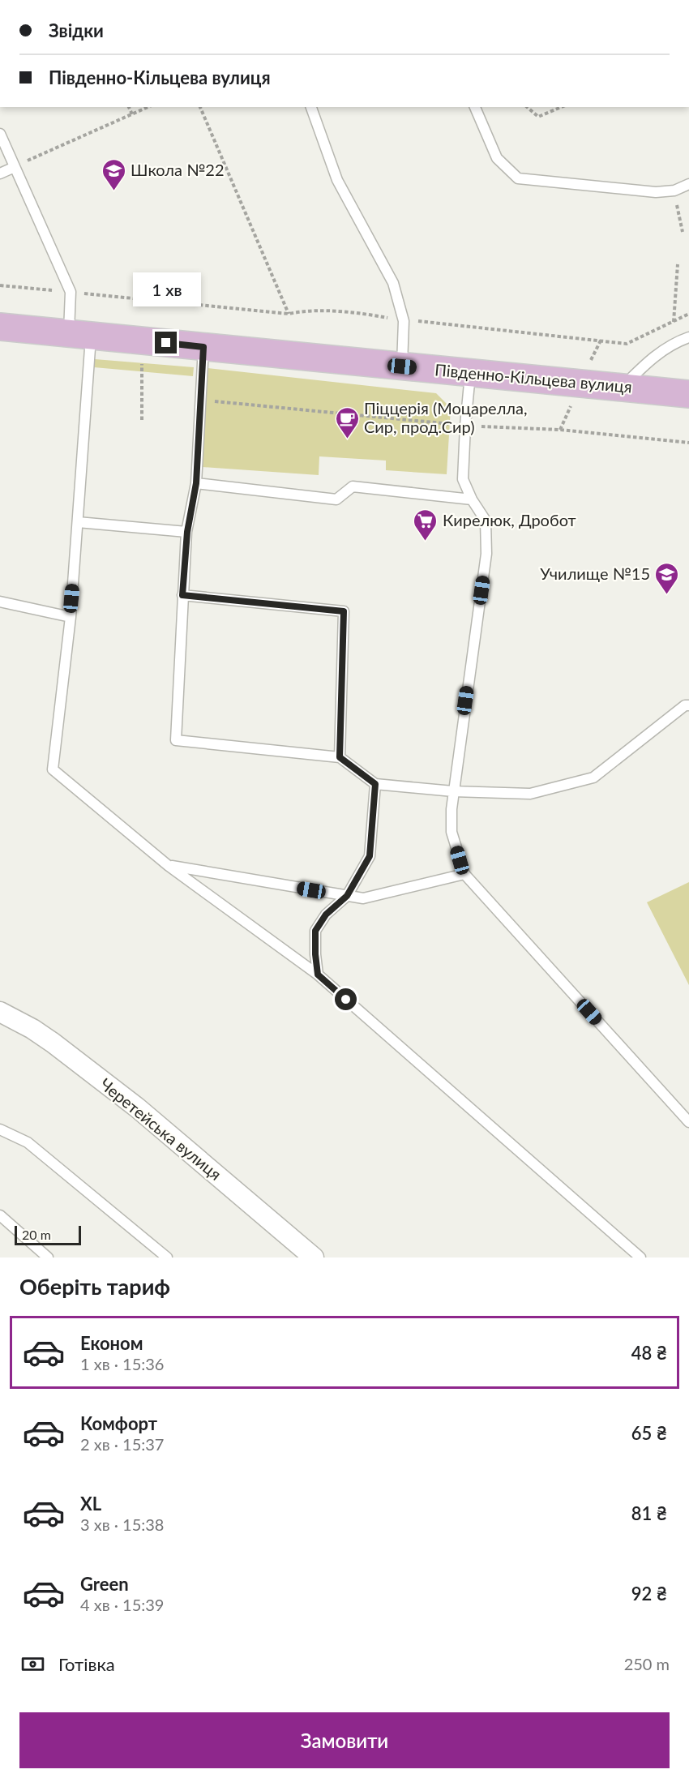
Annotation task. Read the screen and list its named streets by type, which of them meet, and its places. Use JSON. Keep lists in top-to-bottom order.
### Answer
{
  "streets": {
    "main road": ["Південно-Кільцева вулиця"],
    "street": ["Черетейська вулиця"]
  },
  "places": {
    "school or university": ["Школа №22", "Училище №15"],
    "cafe": ["Піццерія (Моцарелла, Сир, прод.Сир)"],
    "supermarket": ["Кирелюк, Дробот"]
  },
  "scale_bar": "20 m",
  "page": {
    "banner": ["Звідки", "Південно-Кільцева вулиця"],
    "bubble": "1 хв",
    "scale": "20 m",
    "heading": "Оберіть тариф",
    "list": [
      {
        "name": "Економ",
        "note": "1 хв · 15:36",
        "value": "48 ₴"
      },
      {
        "name": "Комфорт",
        "note": "2 хв · 15:37",
        "value": "65 ₴"
      },
      {
        "name": "XL",
        "note": "3 хв · 15:38",
        "value": "81 ₴"
      },
      {
        "name": "Green",
        "note": "4 хв · 15:39",
        "value": "92 ₴"
      }
    ],
    "pay": ["Готівка", "250 m"],
    "buttons": "Замовити"
  }
}
